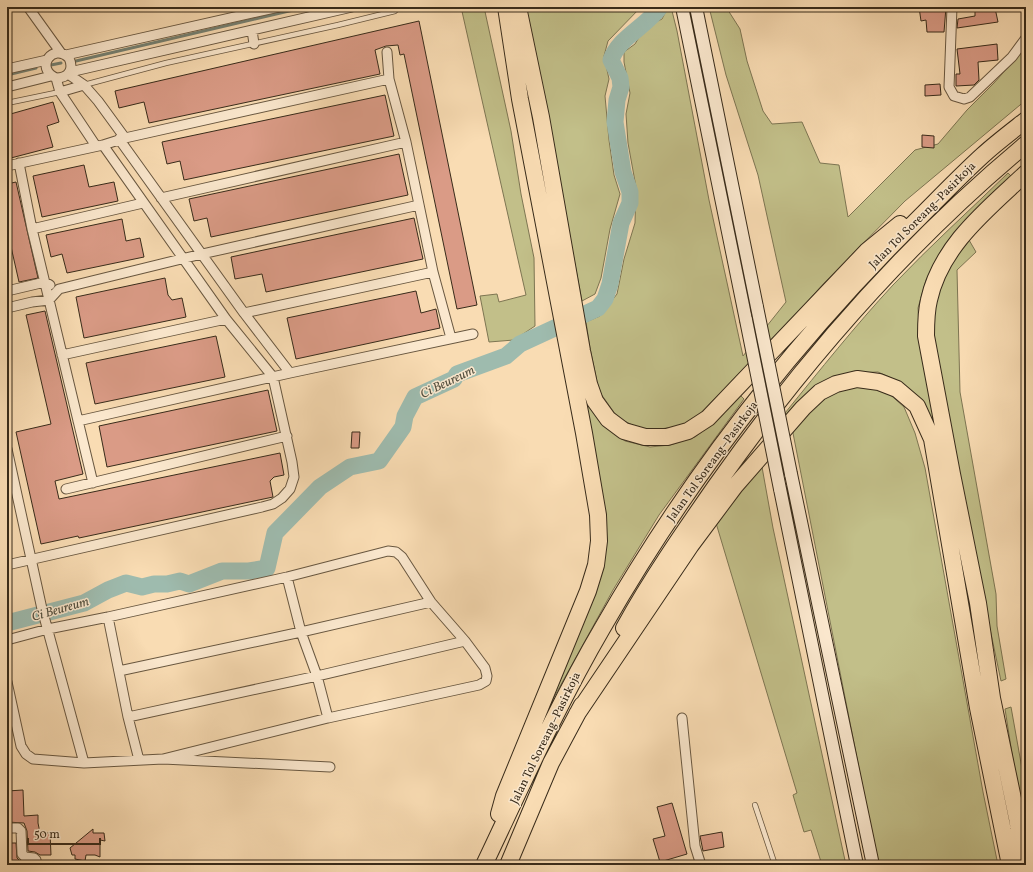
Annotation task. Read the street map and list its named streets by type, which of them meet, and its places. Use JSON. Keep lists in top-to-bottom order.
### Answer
{
  "streets": {
    "highway": ["Jalan Tol Soreang–Pasirkoja"]
  },
  "water": ["Ci Beureum"],
  "scale_bar": "50 m"
}
